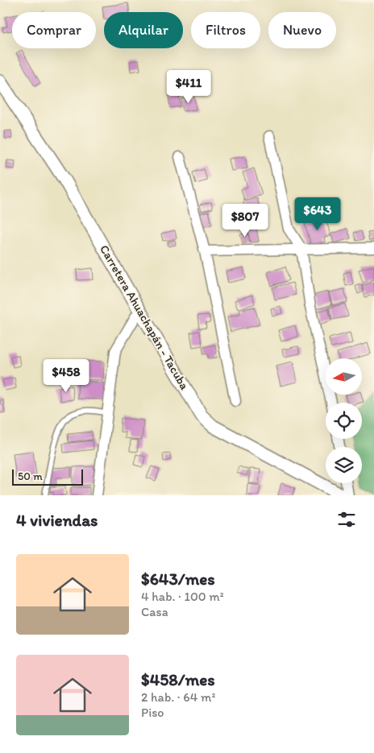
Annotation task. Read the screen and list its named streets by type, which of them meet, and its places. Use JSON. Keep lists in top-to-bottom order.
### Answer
{
  "streets": {
    "street": ["Carretera Ahuachapán - Tacuba"]
  },
  "scale_bar": "50 m",
  "north": "left",
  "page": {
    "chip": [
      "Comprar",
      "Alquilar",
      "Filtros",
      "Nuevo"
    ],
    "price": [
      "$411",
      "$643",
      "$807",
      "$458"
    ],
    "scale": "50 m",
    "heading": "4 viviendas",
    "list": [
      {
        "name": "$643/mes",
        "note": "4 hab. · 100 m² · Casa"
      },
      {
        "name": "$458/mes",
        "note": "2 hab. · 64 m² · Piso"
      }
    ]
  }
}
